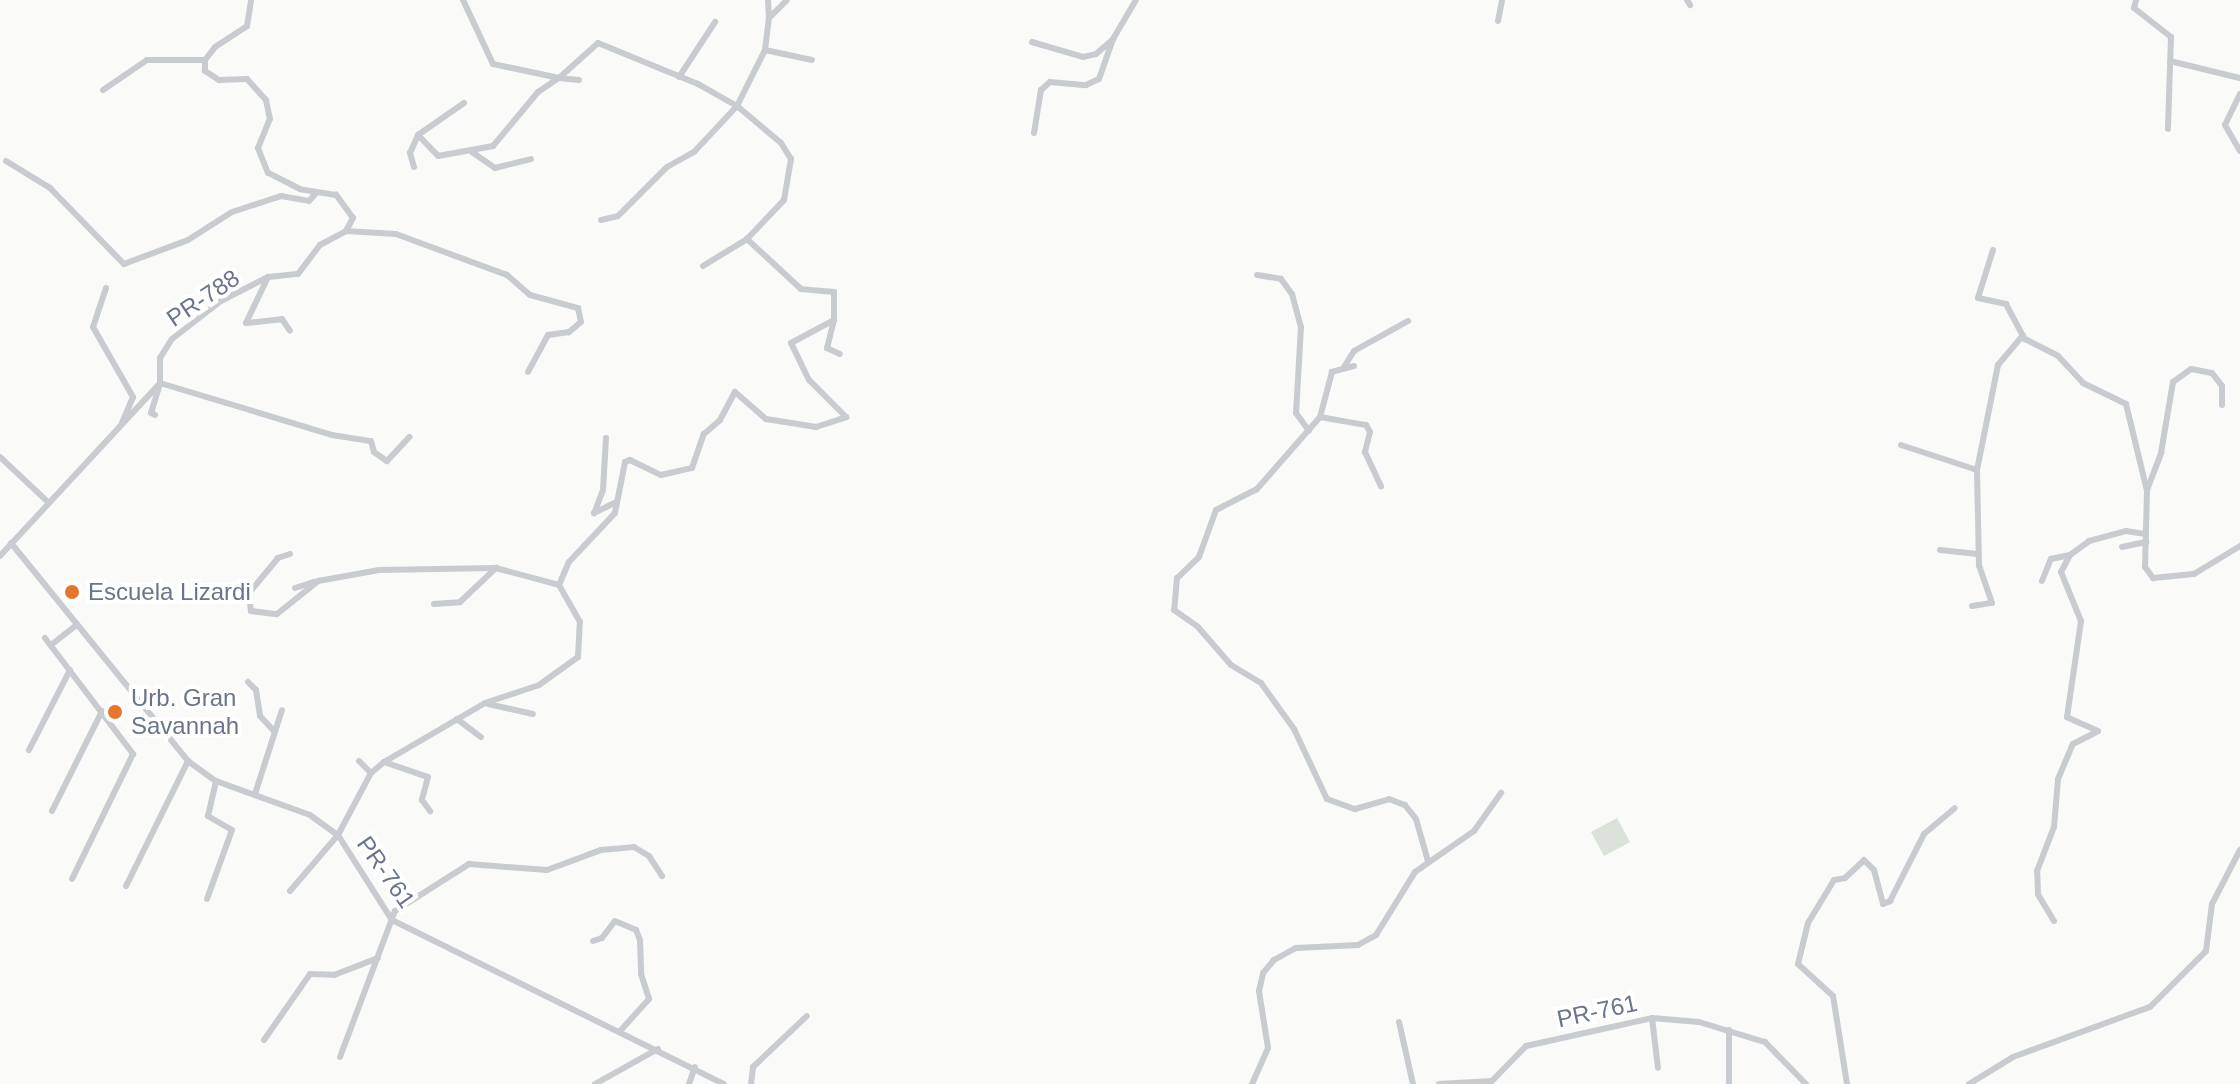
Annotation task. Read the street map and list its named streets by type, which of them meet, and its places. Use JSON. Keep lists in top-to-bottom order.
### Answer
{
  "streets": {
    "street": ["PR-788", "PR-761"]
  },
  "crossings": [
    ["PR-788", "PR-761"]
  ],
  "places": ["Escuela Lizardi", "Urb. Gran Savannah"]
}
